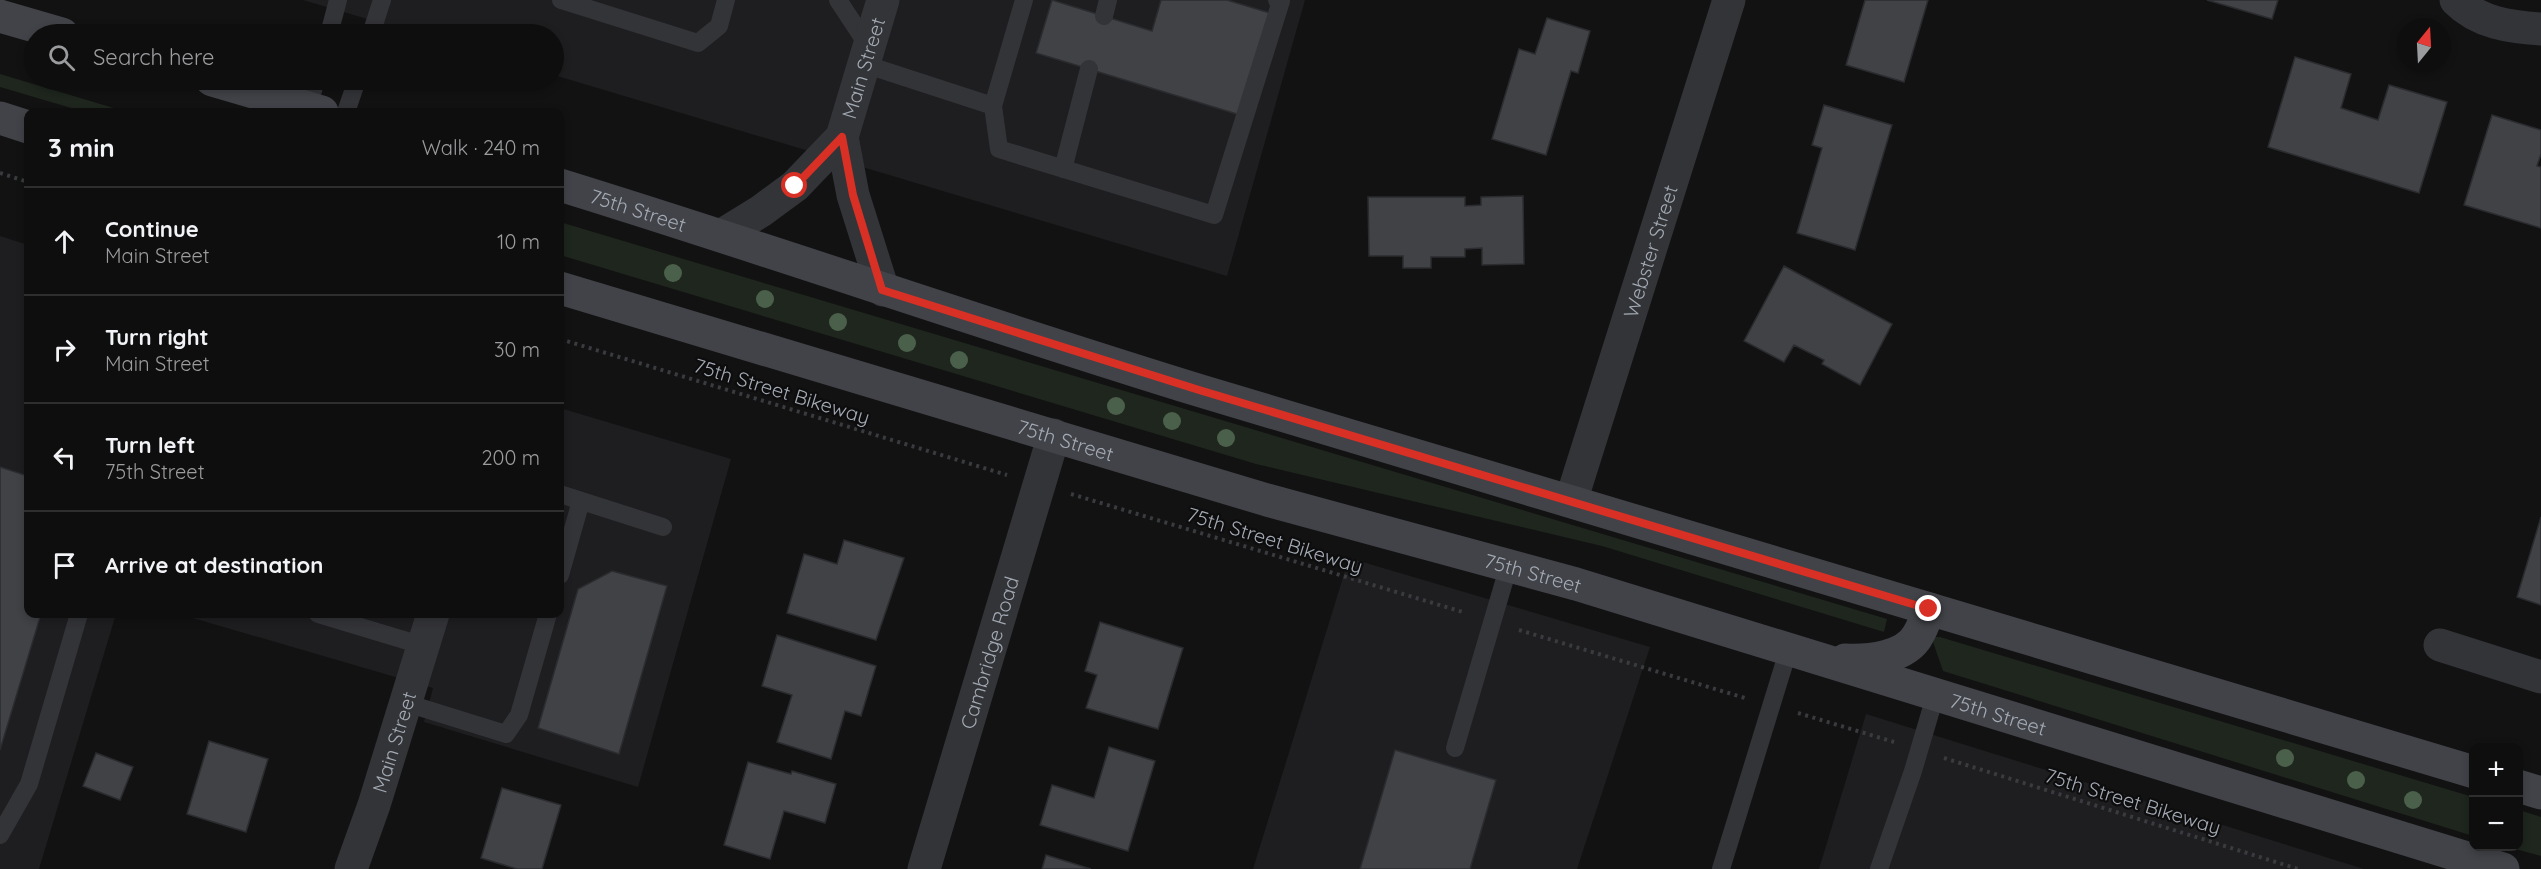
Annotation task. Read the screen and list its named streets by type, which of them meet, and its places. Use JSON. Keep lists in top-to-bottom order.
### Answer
{
  "streets": {
    "main road": ["75th Street"],
    "street": ["Main Street", "Webster Street", "Cambridge Road"],
    "path": ["75th Street Bikeway"]
  },
  "crossings": [
    ["Main Street", "75th Street"],
    ["75th Street", "Webster Street"],
    ["75th Street", "Cambridge Road"]
  ],
  "north": "top",
  "page": {
    "search": "Search here",
    "heading": ["3 min", "Walk · 240 m"],
    "list": [
      ["Continue", "Main Street", "10 m"],
      ["Turn right", "Main Street", "30 m"],
      ["Turn left", "75th Street", "200 m"],
      "Arrive at destination"
    ],
    "map_buttons": ["+", "−"]
  }
}
